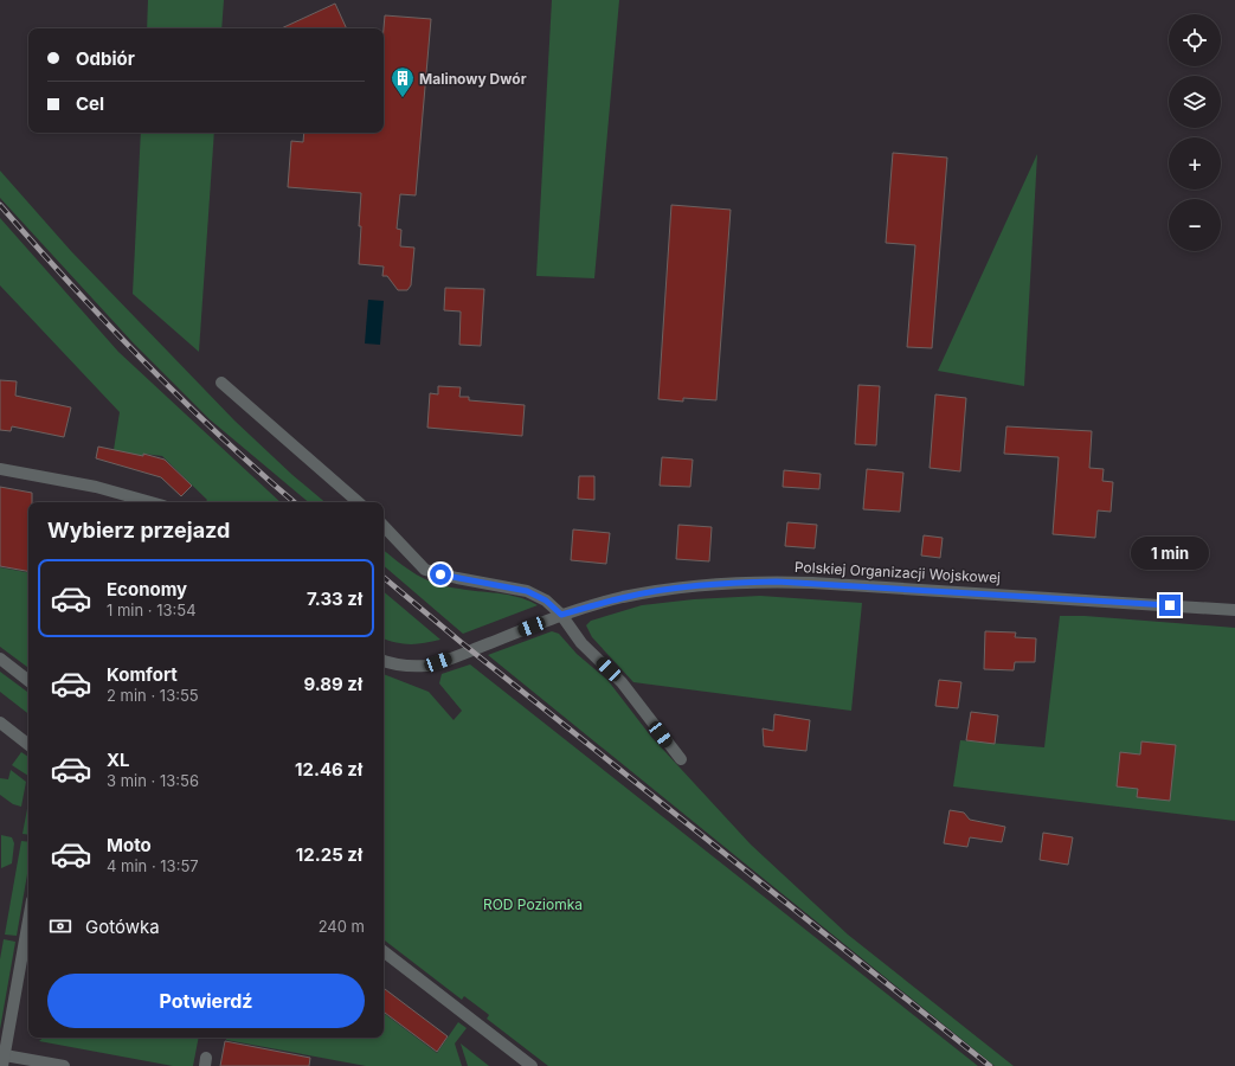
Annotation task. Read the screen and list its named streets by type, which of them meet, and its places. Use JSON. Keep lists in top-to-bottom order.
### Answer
{
  "streets": {
    "street": ["Polskiej Organizacji Wojskowej"]
  },
  "parks": ["ROD Poziomka"],
  "places": {
    "building": ["Malinowy Dwór"]
  },
  "page": {
    "map_buttons": ["+", "−"],
    "banner": ["Odbiór", "Cel"],
    "heading": "Wybierz przejazd",
    "bubble": "1 min",
    "list": [
      {
        "name": "Economy",
        "note": "1 min · 13:54",
        "value": "7.33 zł"
      },
      {
        "name": "Komfort",
        "note": "2 min · 13:55",
        "value": "9.89 zł"
      },
      {
        "name": "XL",
        "note": "3 min · 13:56",
        "value": "12.46 zł"
      },
      {
        "name": "Moto",
        "note": "4 min · 13:57",
        "value": "12.25 zł"
      }
    ],
    "pay": ["Gotówka", "240 m"],
    "buttons": "Potwierdź"
  }
}
